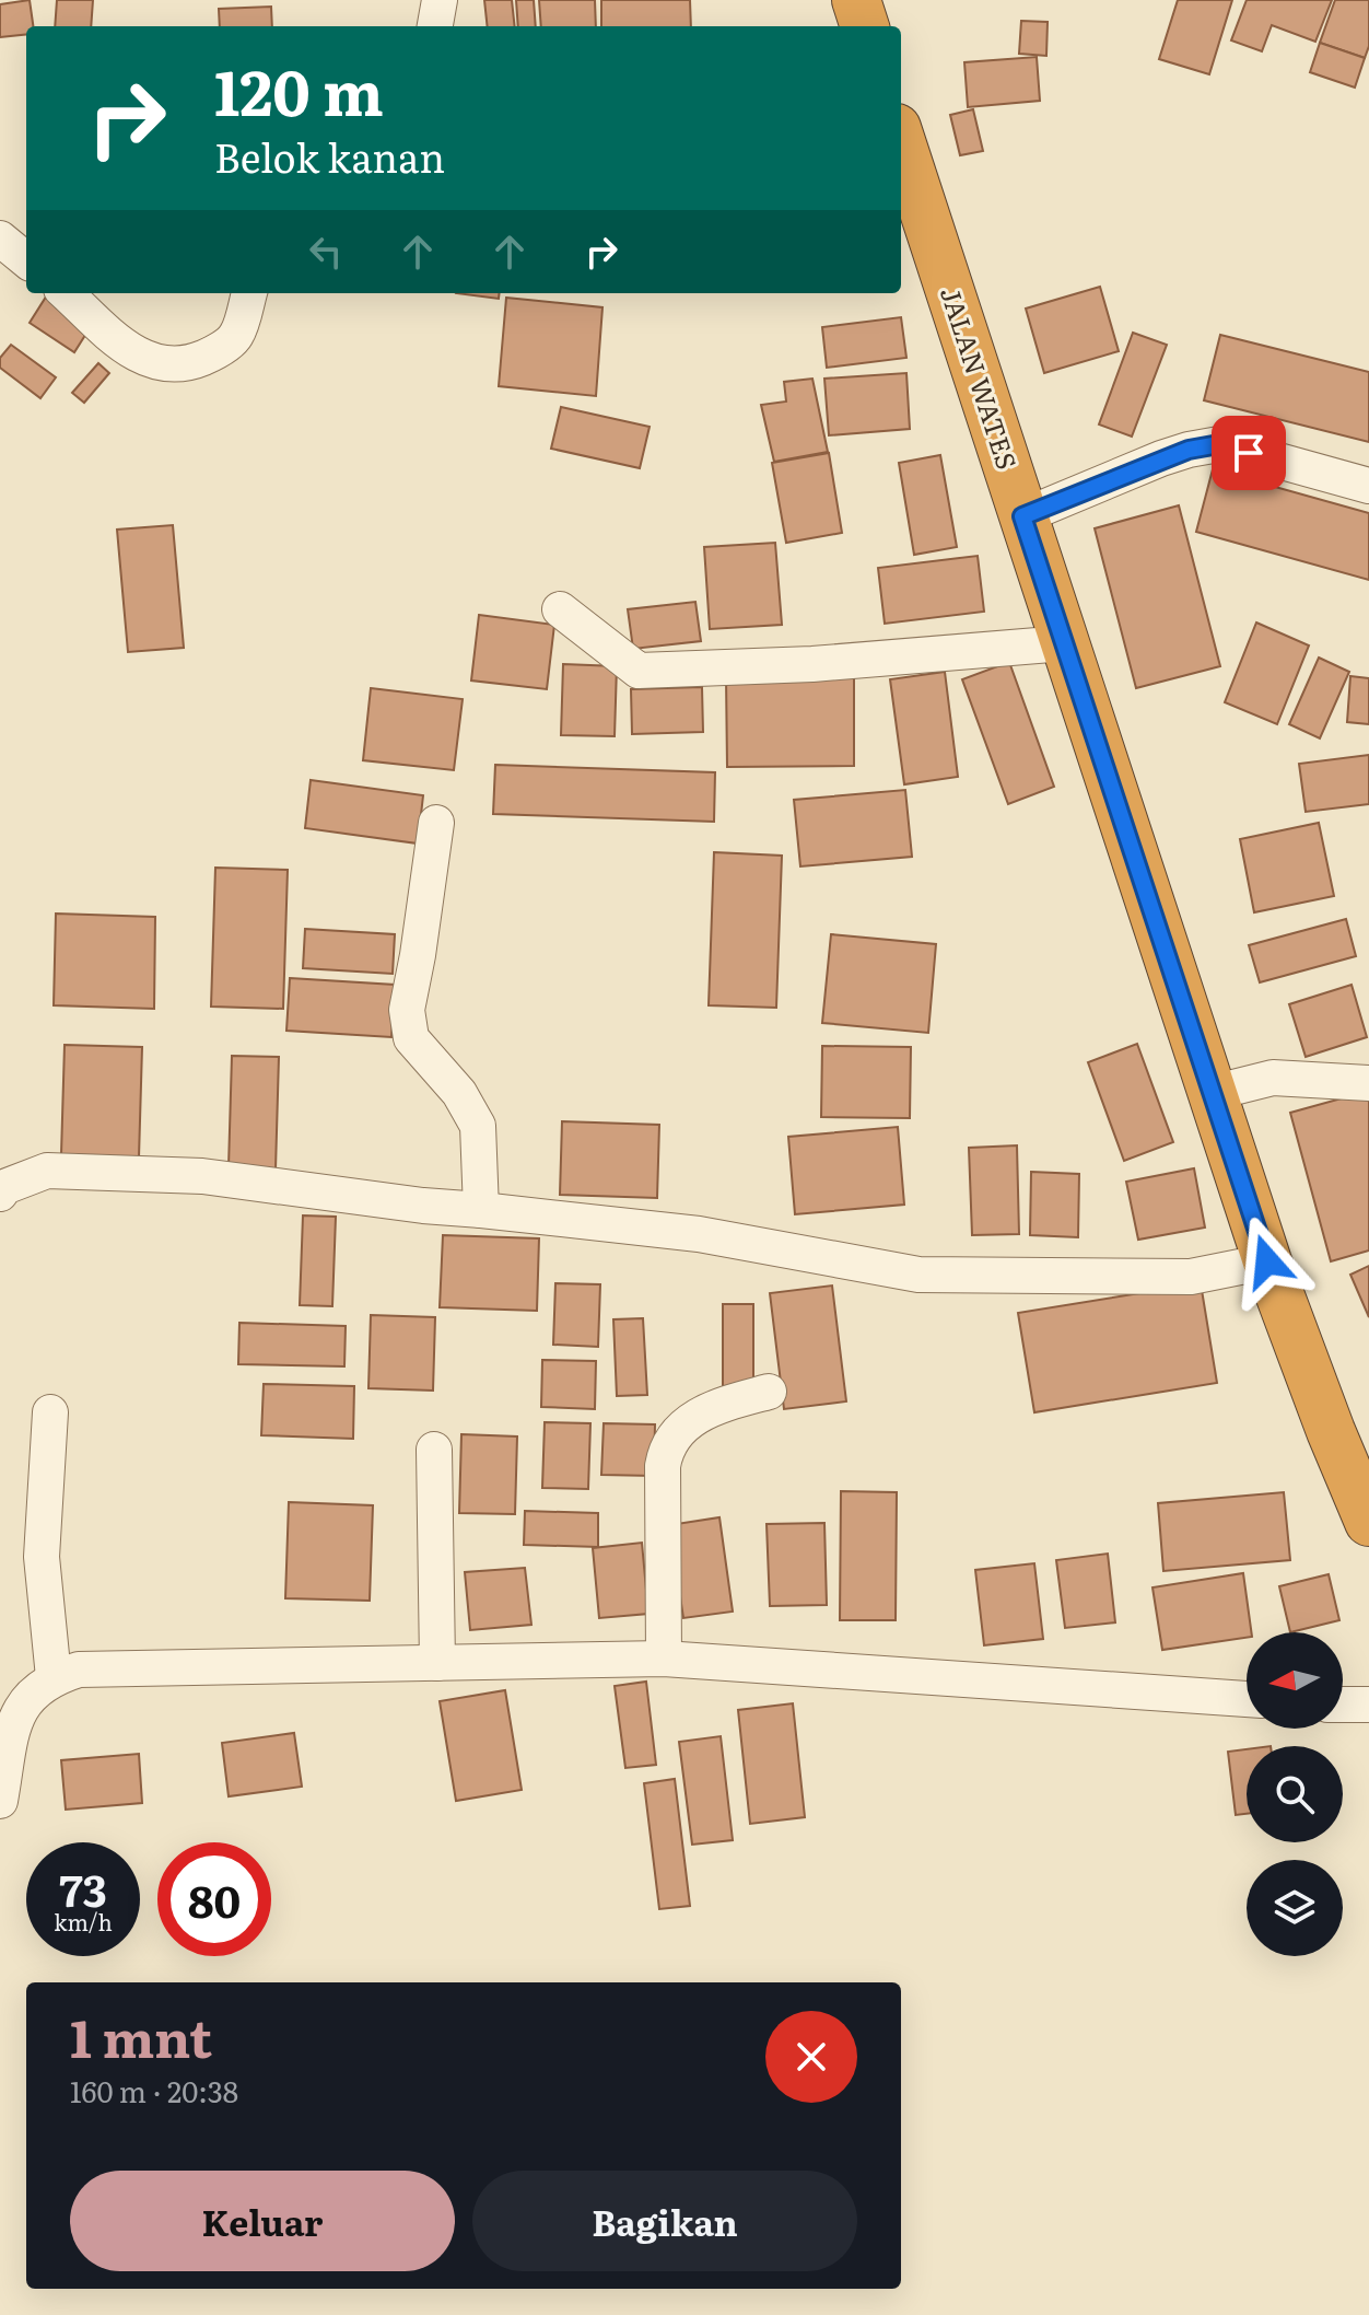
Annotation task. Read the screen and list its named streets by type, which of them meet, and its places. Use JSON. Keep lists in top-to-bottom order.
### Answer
{
  "streets": {
    "highway": ["JALAN WATES"]
  },
  "north": "left",
  "page": {
    "turn": ["120 m", "Belok kanan"],
    "speed": "73 km/h",
    "limit": "80",
    "heading": ["1 mnt", "160 m · 20:38"],
    "buttons": ["Keluar", "Bagikan"]
  }
}
